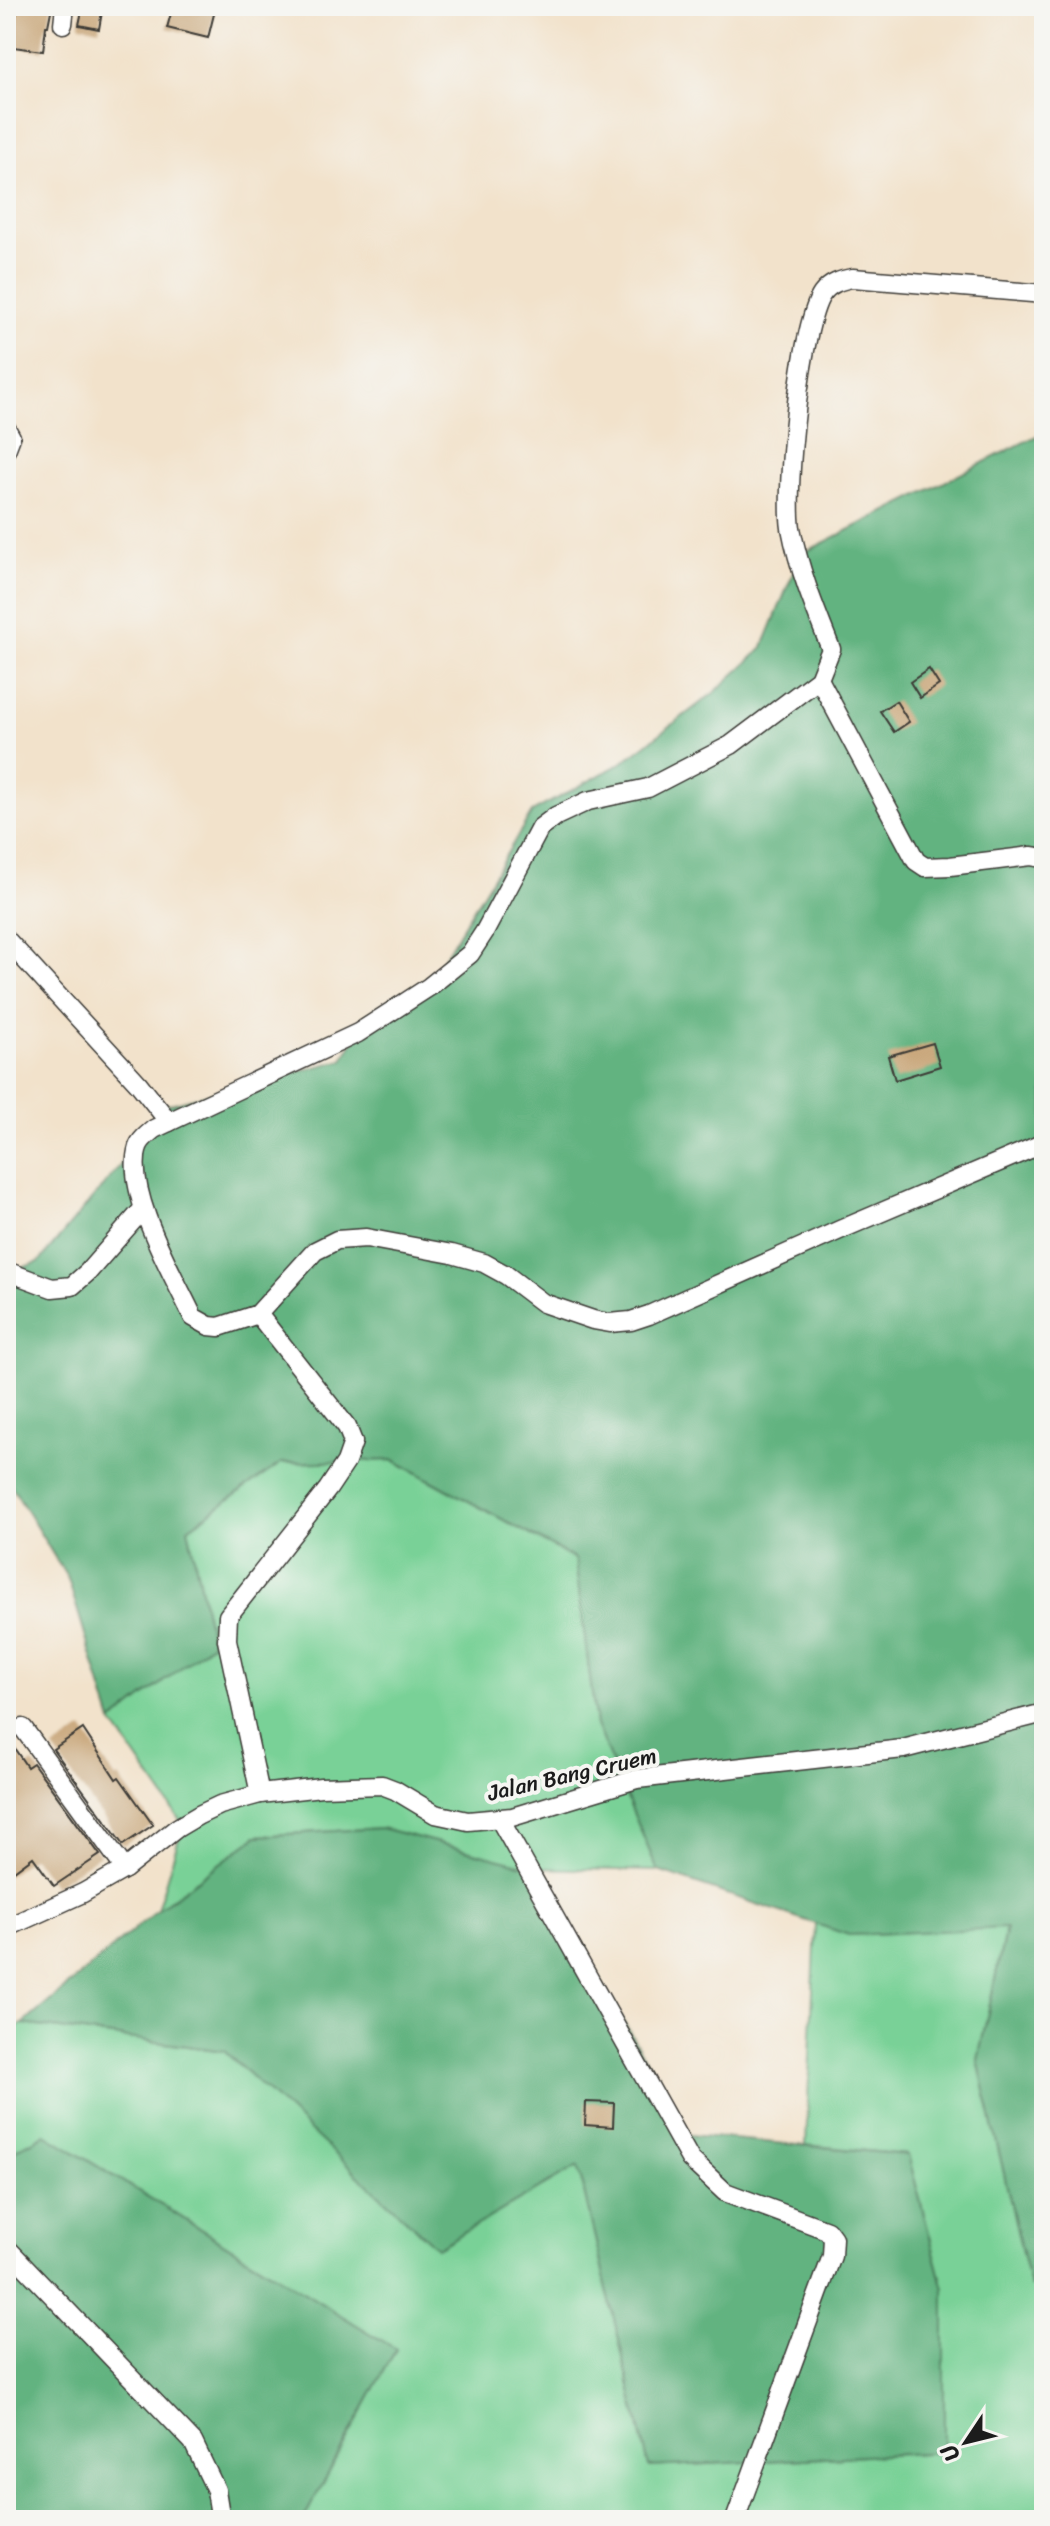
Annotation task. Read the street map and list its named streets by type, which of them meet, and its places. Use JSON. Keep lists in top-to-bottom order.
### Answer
{
  "streets": {
    "street": ["Jalan Bang Cruem"]
  },
  "north": "bottom left"
}
